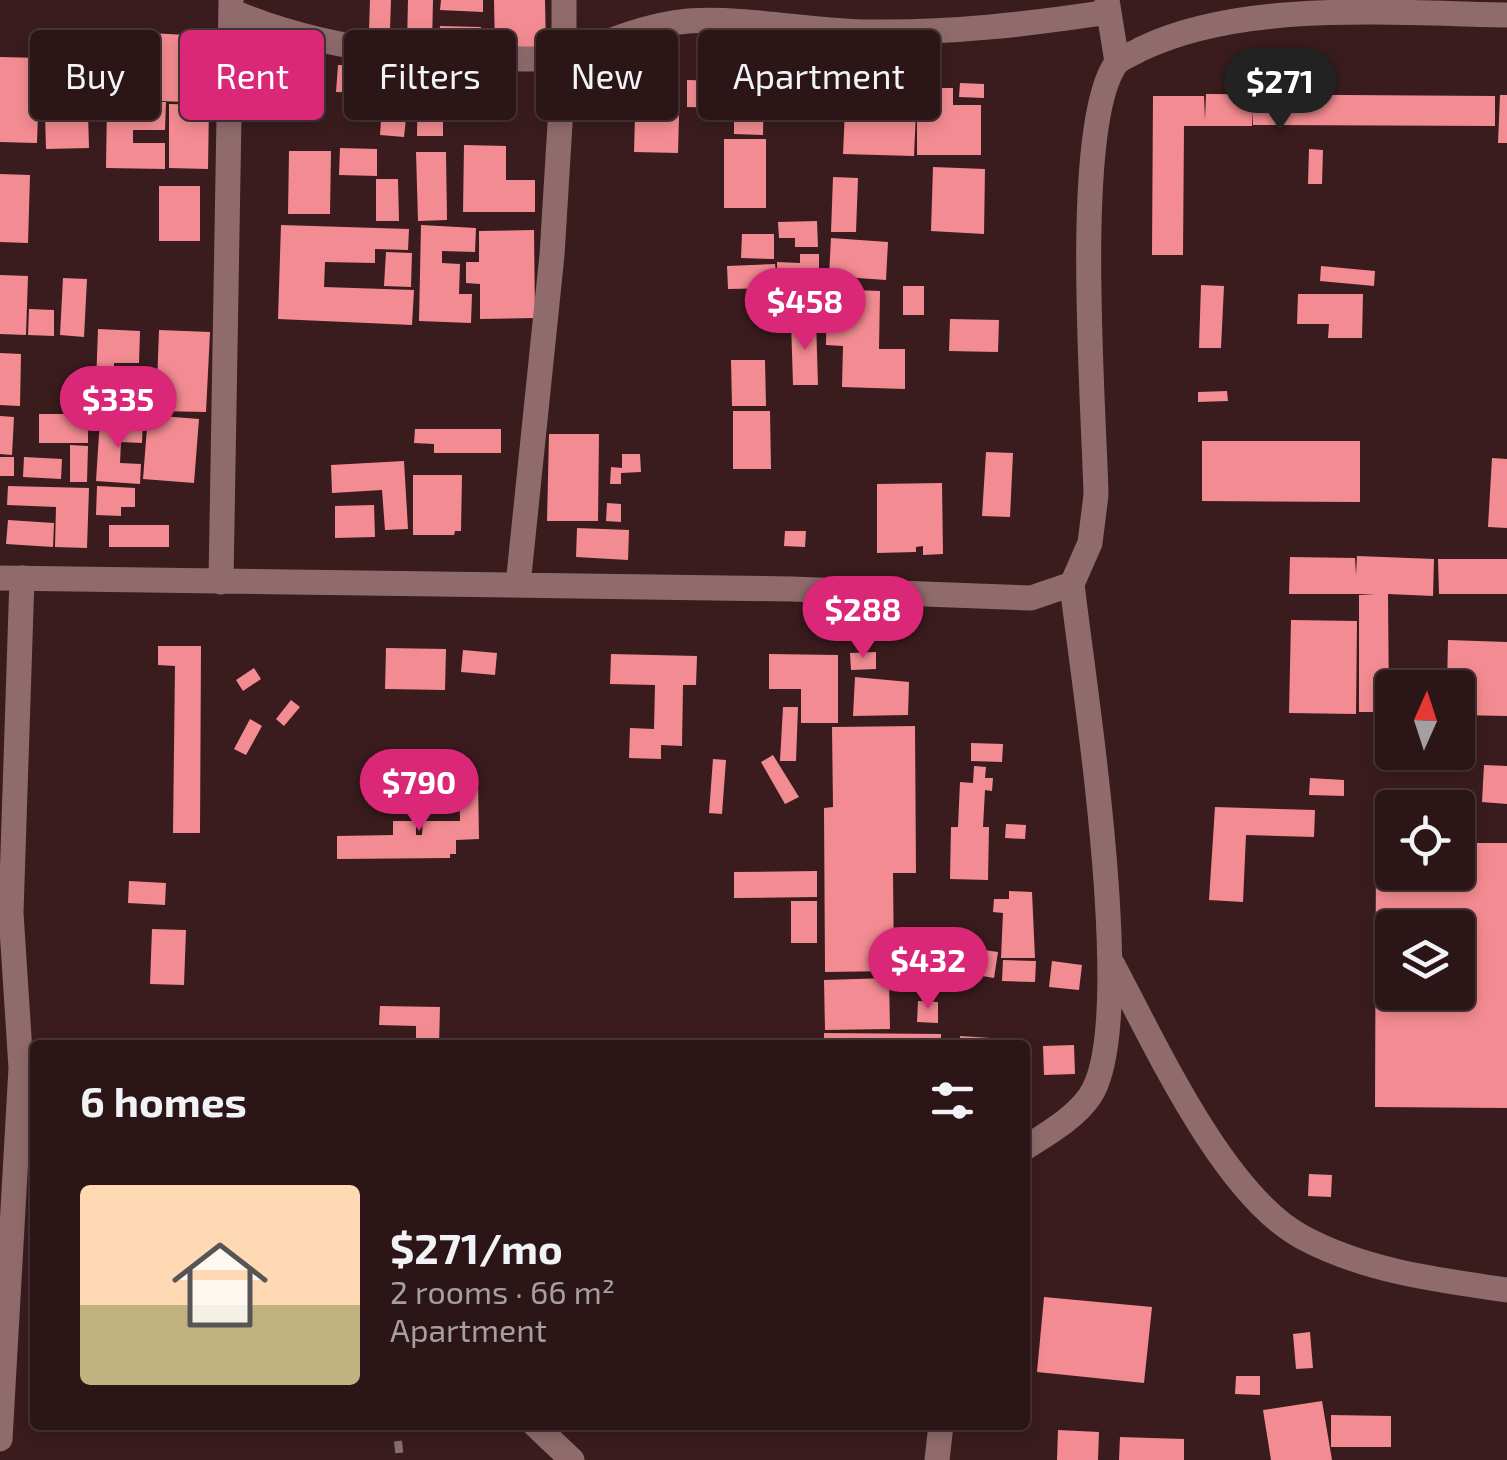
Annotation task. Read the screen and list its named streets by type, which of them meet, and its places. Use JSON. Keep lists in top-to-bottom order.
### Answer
{
  "north": "top",
  "page": {
    "chip": [
      "Buy",
      "Rent",
      "Filters",
      "New",
      "Apartment"
    ],
    "price": [
      "$271",
      "$458",
      "$335",
      "$288",
      "$790",
      "$432"
    ],
    "heading": "6 homes",
    "list": [
      {
        "name": "$271/mo",
        "note": "2 rooms · 66 m² · Apartment"
      }
    ]
  }
}
